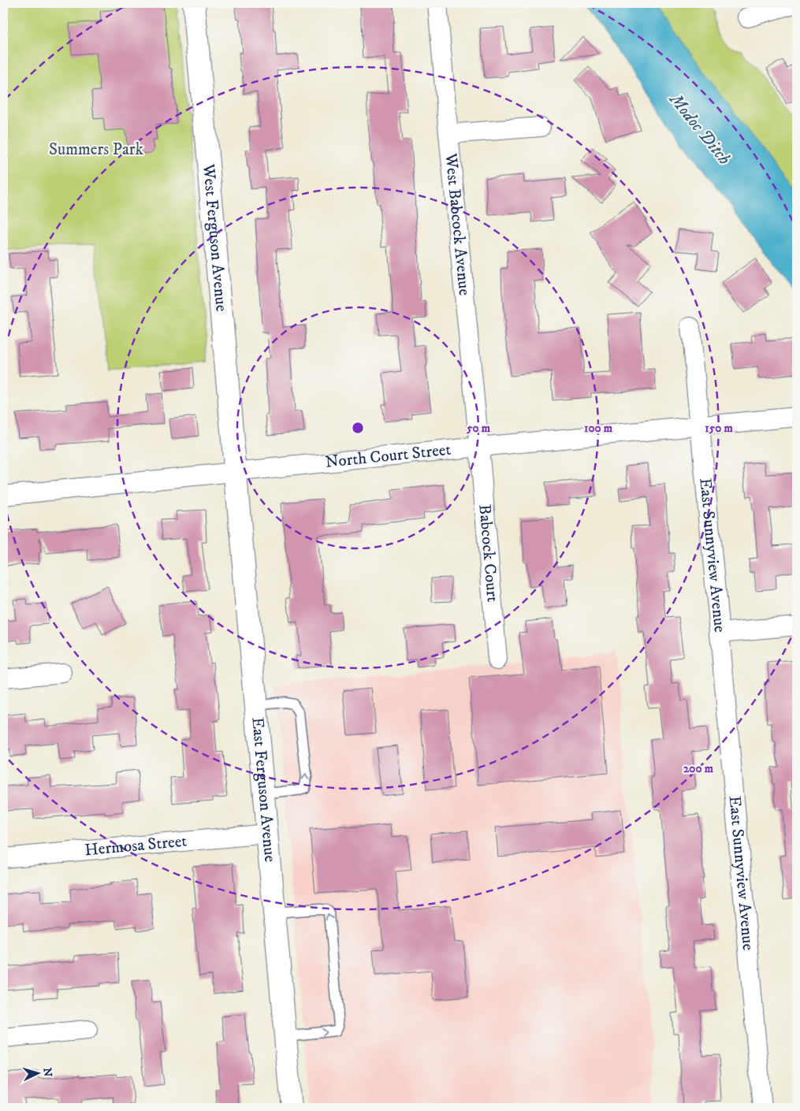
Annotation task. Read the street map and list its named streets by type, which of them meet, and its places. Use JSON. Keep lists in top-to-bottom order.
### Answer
{
  "streets": {
    "street": [
      "West Babcock Avenue",
      "West Ferguson Avenue",
      "North Court Street",
      "Babcock Court",
      "East Sunnyview Avenue",
      "East Ferguson Avenue",
      "Hermosa Street"
    ]
  },
  "crossings": [
    ["West Babcock Avenue", "North Court Street"],
    ["West Babcock Avenue", "Babcock Court"],
    ["West Ferguson Avenue", "North Court Street"],
    ["West Ferguson Avenue", "East Ferguson Avenue"],
    ["North Court Street", "Babcock Court"],
    ["North Court Street", "East Sunnyview Avenue"],
    ["North Court Street", "East Ferguson Avenue"],
    ["East Ferguson Avenue", "Hermosa Street"]
  ],
  "water": ["Modoc Ditch"],
  "parks": ["Summers Park"],
  "north": "right",
  "rings": [
    "50 m",
    "100 m",
    "150 m",
    "200 m"
  ]
}
